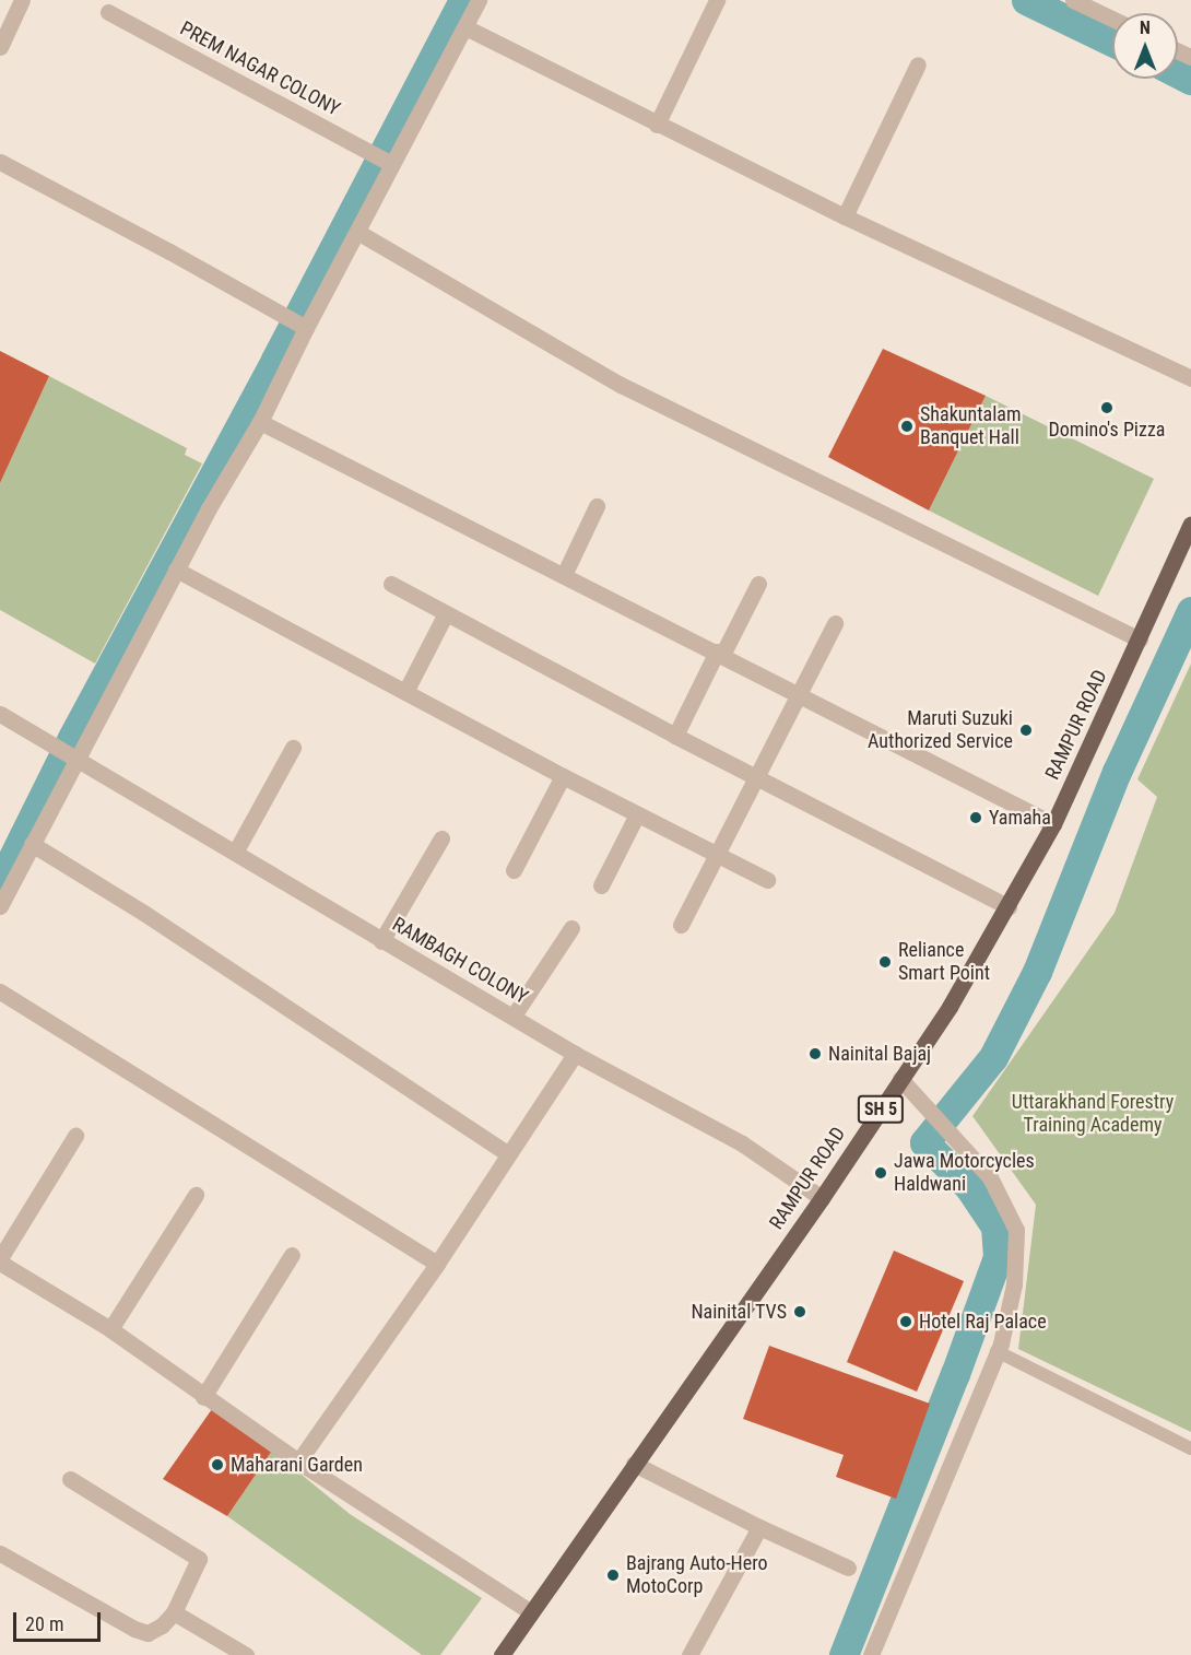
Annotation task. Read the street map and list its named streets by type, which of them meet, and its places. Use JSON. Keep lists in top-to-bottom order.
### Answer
{
  "streets": {
    "main road": ["RAMPUR ROAD", "SH 5"],
    "street": ["PREM NAGAR COLONY", "RAMBAGH COLONY"]
  },
  "crossings": [
    ["RAMPUR ROAD", "RAMBAGH COLONY"]
  ],
  "parks": ["Uttarakhand Forestry Training Academy"],
  "places": [
    "Domino's Pizza",
    "Shakuntalam Banquet Hall",
    "Maruti Suzuki Authorized Service",
    "Yamaha",
    "Reliance Smart Point",
    "Nainital Bajaj",
    "Jawa Motorcycles Haldwani",
    "Nainital TVS",
    "Hotel Raj Palace",
    "Maharani Garden",
    "Bajrang Auto-Hero MotoCorp"
  ],
  "scale_bar": "20 m",
  "north": "top"
}
